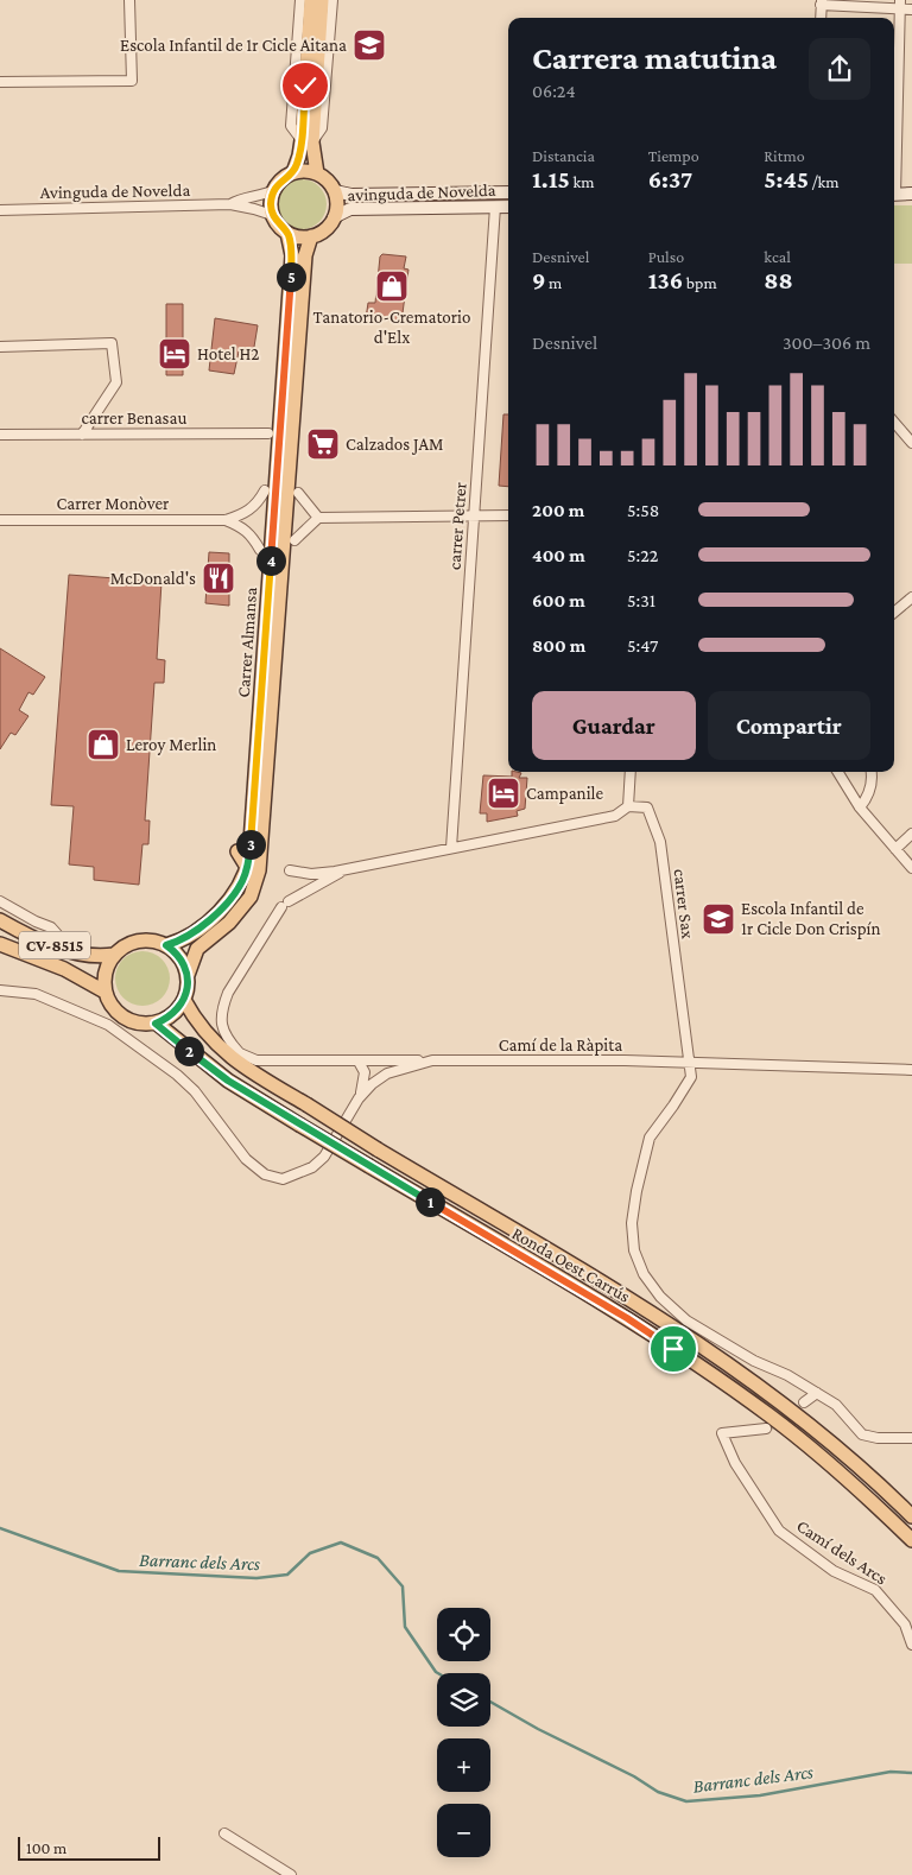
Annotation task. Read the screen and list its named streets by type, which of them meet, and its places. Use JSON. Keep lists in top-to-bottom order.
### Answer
{
  "streets": {
    "main road": [
      "avinguda de Novelda",
      "Carrer Almansa",
      "CV-8515",
      "Ronda Oest Carrús"
    ],
    "street": [
      "Avinguda de Novelda",
      "carrer Benasau",
      "Carrer Monòver",
      "carrer Petrer",
      "carrer Sax",
      "Camí de la Ràpita",
      "Camí dels Arcs"
    ]
  },
  "crossings": [
    ["Avinguda de Novelda", "avinguda de Novelda"],
    ["Avinguda de Novelda", "Carrer Almansa"],
    ["avinguda de Novelda", "carrer Petrer"],
    ["avinguda de Novelda", "Carrer Almansa"],
    ["Carrer Almansa", "CV-8515"],
    ["Carrer Almansa", "Ronda Oest Carrús"],
    ["carrer Sax", "Camí de la Ràpita"],
    ["CV-8515", "Ronda Oest Carrús"]
  ],
  "water": ["Barranc dels Arcs"],
  "places": {
    "school or university": ["Escola Infantil de 1r Cicle Aitana", "Escola Infantil de 1r Cicle Don Crispín"],
    "shop": ["Tanatorio-Crematorio d'Elx", "Leroy Merlin"],
    "hotel": ["Hotel H2", "Campanile"],
    "supermarket": ["Calzados JAM"],
    "restaurant": ["McDonald's"]
  },
  "scale_bar": "100 m",
  "page": {
    "heading": ["Carrera matutina", "06:24"],
    "stats": [
      ["Distancia", "1.15 km"],
      ["Tiempo", "6:37"],
      ["Ritmo", "5:45 /km"],
      ["Desnivel", "9 m"],
      ["Pulso", "136 bpm"],
      ["kcal", "88"]
    ],
    "pins": [
      "5",
      "4",
      "3",
      "2",
      "1"
    ],
    "chart": ["Desnivel", "300–306 m"],
    "list": [
      {
        "name": "200 m",
        "note": "5:58"
      },
      {
        "name": "400 m",
        "note": "5:22"
      },
      {
        "name": "600 m",
        "note": "5:31"
      },
      {
        "name": "800 m",
        "note": "5:47"
      }
    ],
    "buttons": ["Guardar", "Compartir"],
    "map_buttons": ["+", "−"],
    "scale": "100 m"
  }
}
